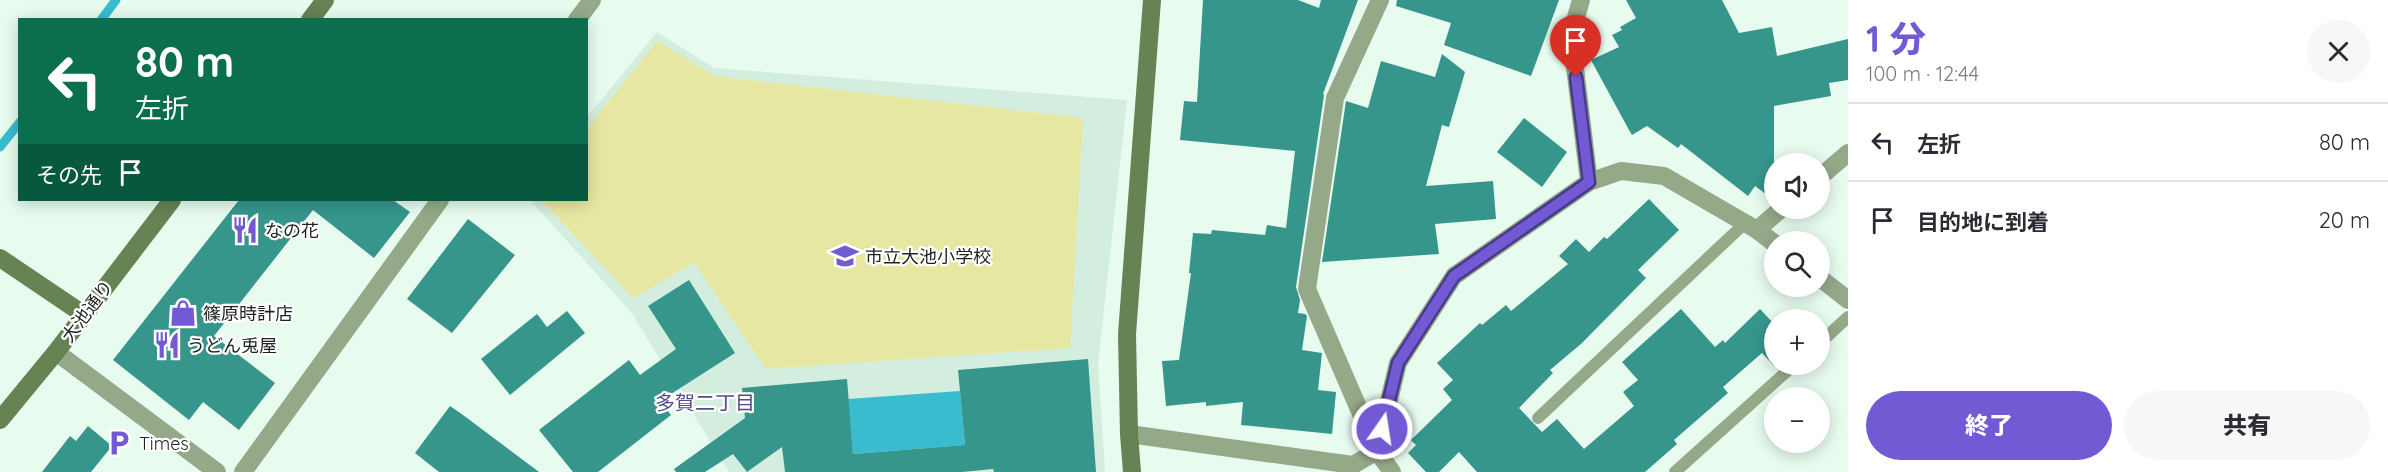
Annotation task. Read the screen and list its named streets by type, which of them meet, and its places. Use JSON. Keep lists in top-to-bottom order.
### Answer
{
  "streets": {
    "street": ["大池通り"]
  },
  "districts": ["多賀二丁目"],
  "places": {
    "restaurant": ["なの花", "うどん兎屋"],
    "school or university": ["市立大池小学校"],
    "shop": ["篠原時計店"],
    "parking": ["Times"]
  },
  "page": {
    "heading": ["1 分", "100 m · 12:44"],
    "turn": ["80 m", "左折"],
    "list": [
      {
        "name": "左折",
        "value": "80 m"
      },
      {
        "name": "目的地に到着",
        "value": "20 m"
      }
    ],
    "then": "その先",
    "map_buttons": ["+", "−"],
    "buttons": ["終了", "共有"]
  }
}
